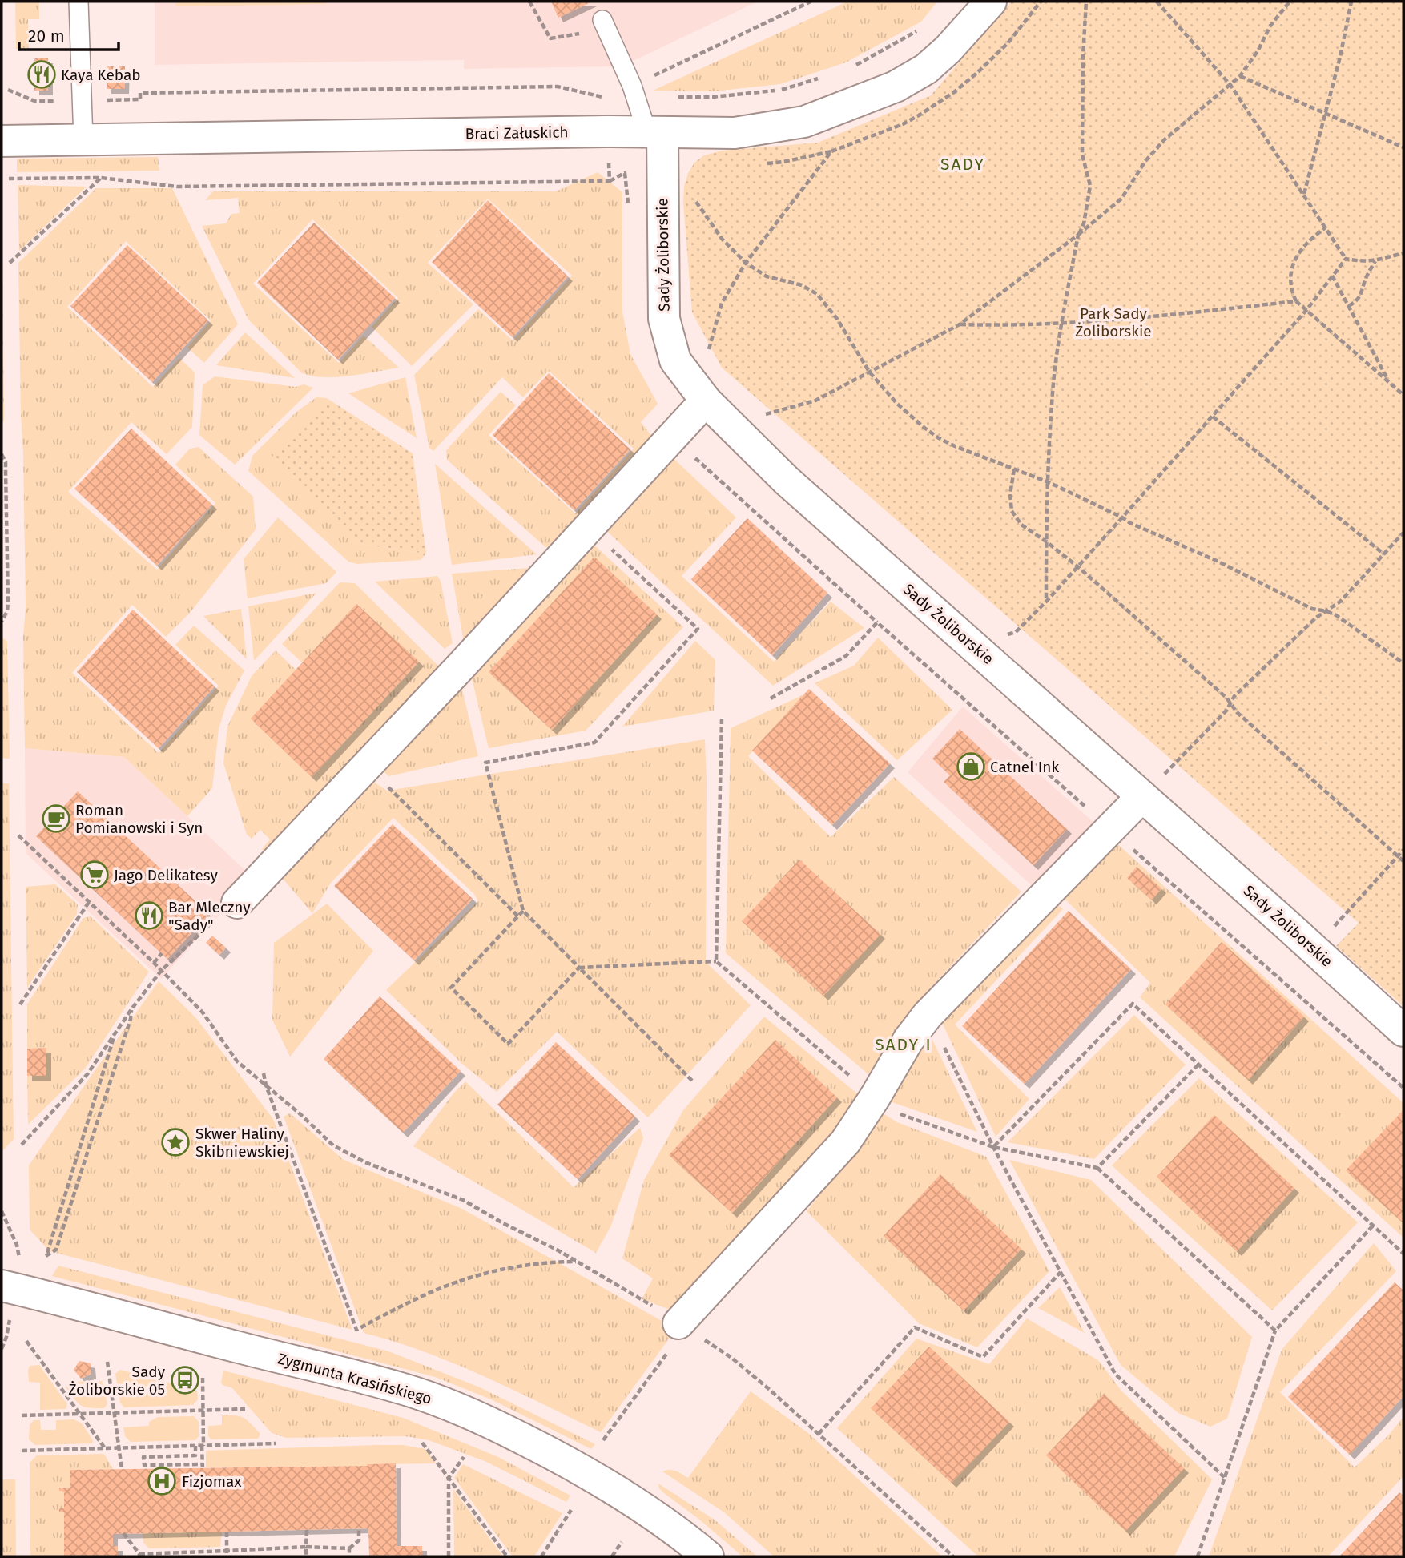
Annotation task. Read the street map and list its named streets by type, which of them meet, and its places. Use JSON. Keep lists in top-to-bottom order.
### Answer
{
  "streets": {
    "street": ["Braci Załuskich", "Sady Żoliborskie", "Zygmunta Krasińskiego"]
  },
  "crossings": [
    ["Braci Załuskich", "Sady Żoliborskie"]
  ],
  "districts": ["SADY", "SADY I"],
  "parks": ["Park Sady Żoliborskie"],
  "places": {
    "restaurant": ["Kaya Kebab", "Bar Mleczny \"Sady\""],
    "shop": ["Catnel Ink"],
    "cafe": ["Roman Pomianowski i Syn"],
    "supermarket": ["Jago Delikatesy"],
    "place": ["Skwer Haliny Skibniewskiej"],
    "bus stop": ["Sady Żoliborskie 05"],
    "hospital": ["Fizjomax"]
  },
  "scale_bar": "20 m"
}
